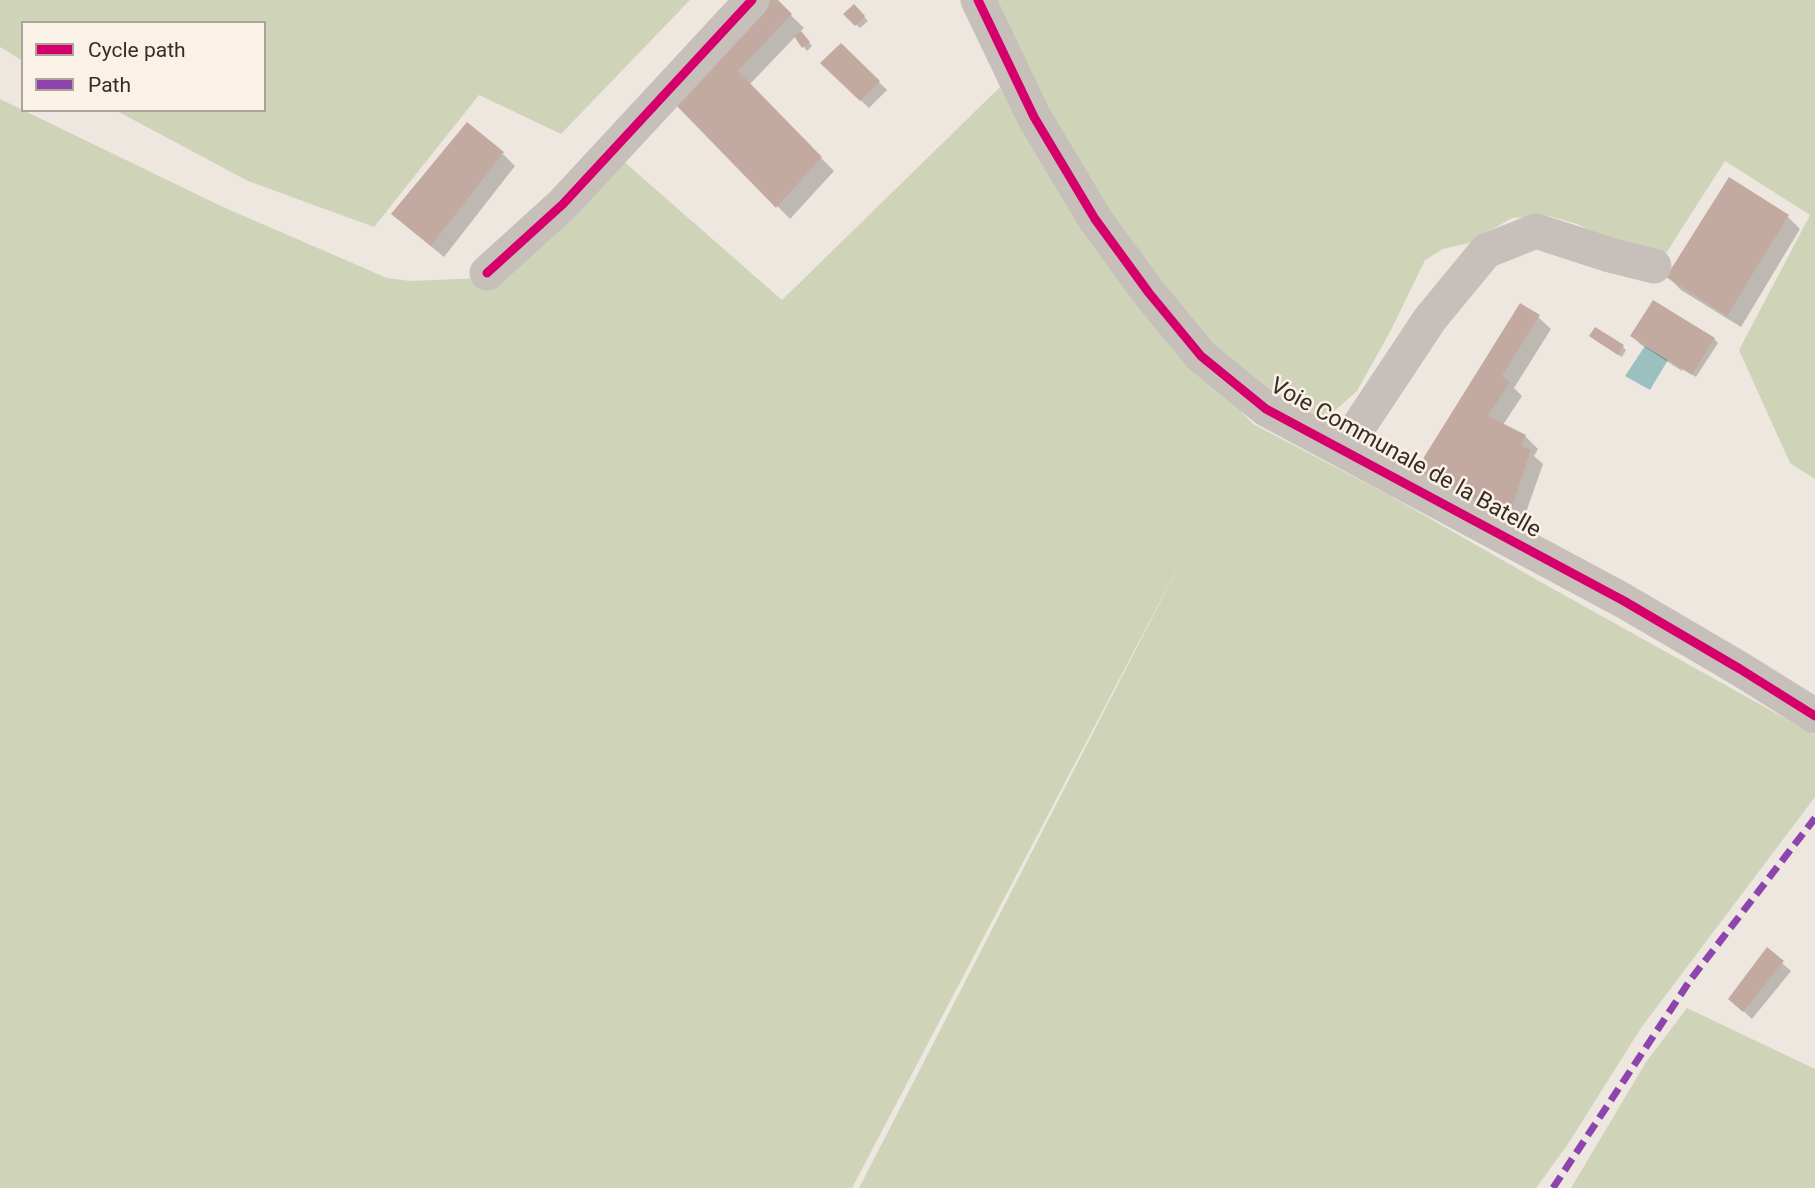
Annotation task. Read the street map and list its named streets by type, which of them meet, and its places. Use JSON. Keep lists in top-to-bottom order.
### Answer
{
  "streets": {
    "street": ["Voie Communale de la Batelle"]
  },
  "legend": ["Cycle path", "Path"]
}
